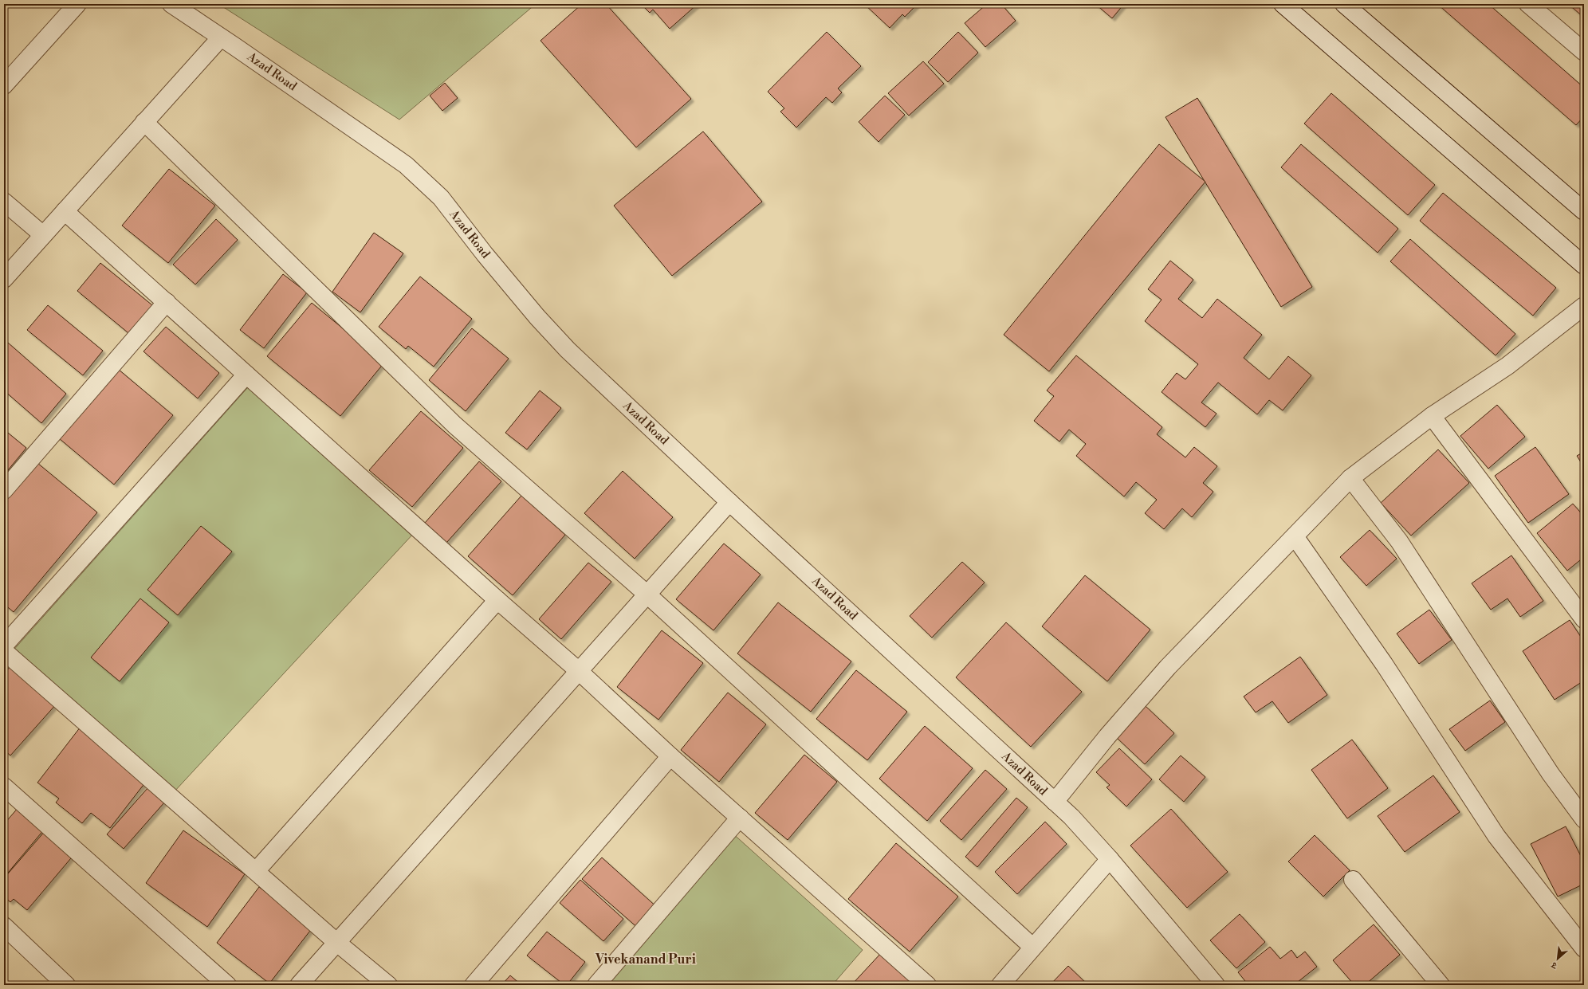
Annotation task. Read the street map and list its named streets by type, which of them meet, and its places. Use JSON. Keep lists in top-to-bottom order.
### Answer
{
  "streets": {
    "street": ["Azad Road"]
  },
  "districts": ["Vivekanand Puri"],
  "north": "bottom left"
}
